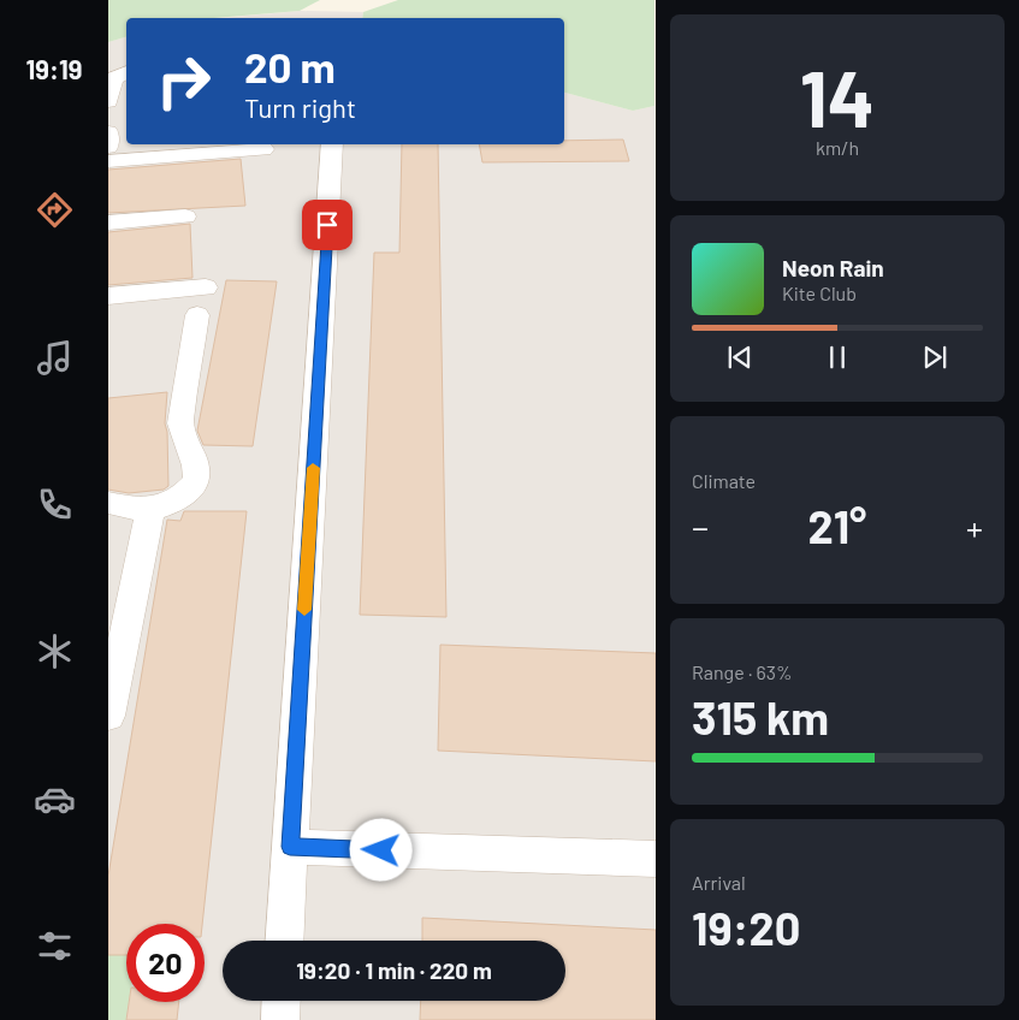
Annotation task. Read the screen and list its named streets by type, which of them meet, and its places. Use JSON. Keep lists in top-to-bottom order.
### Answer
{
  "page": {
    "tabs": "19:19",
    "tile": [
      ["14", "km/h"],
      "Climate",
      ["Range · 63%", "315 km"],
      ["Arrival", "19:20"]
    ],
    "turn": ["20 m", "Turn right"],
    "song": ["Neon Rain", "Kite Club"],
    "heat": ["−", "21°", "+"],
    "limit": "20",
    "trip": "19:20 · 1 min · 220 m"
  }
}
